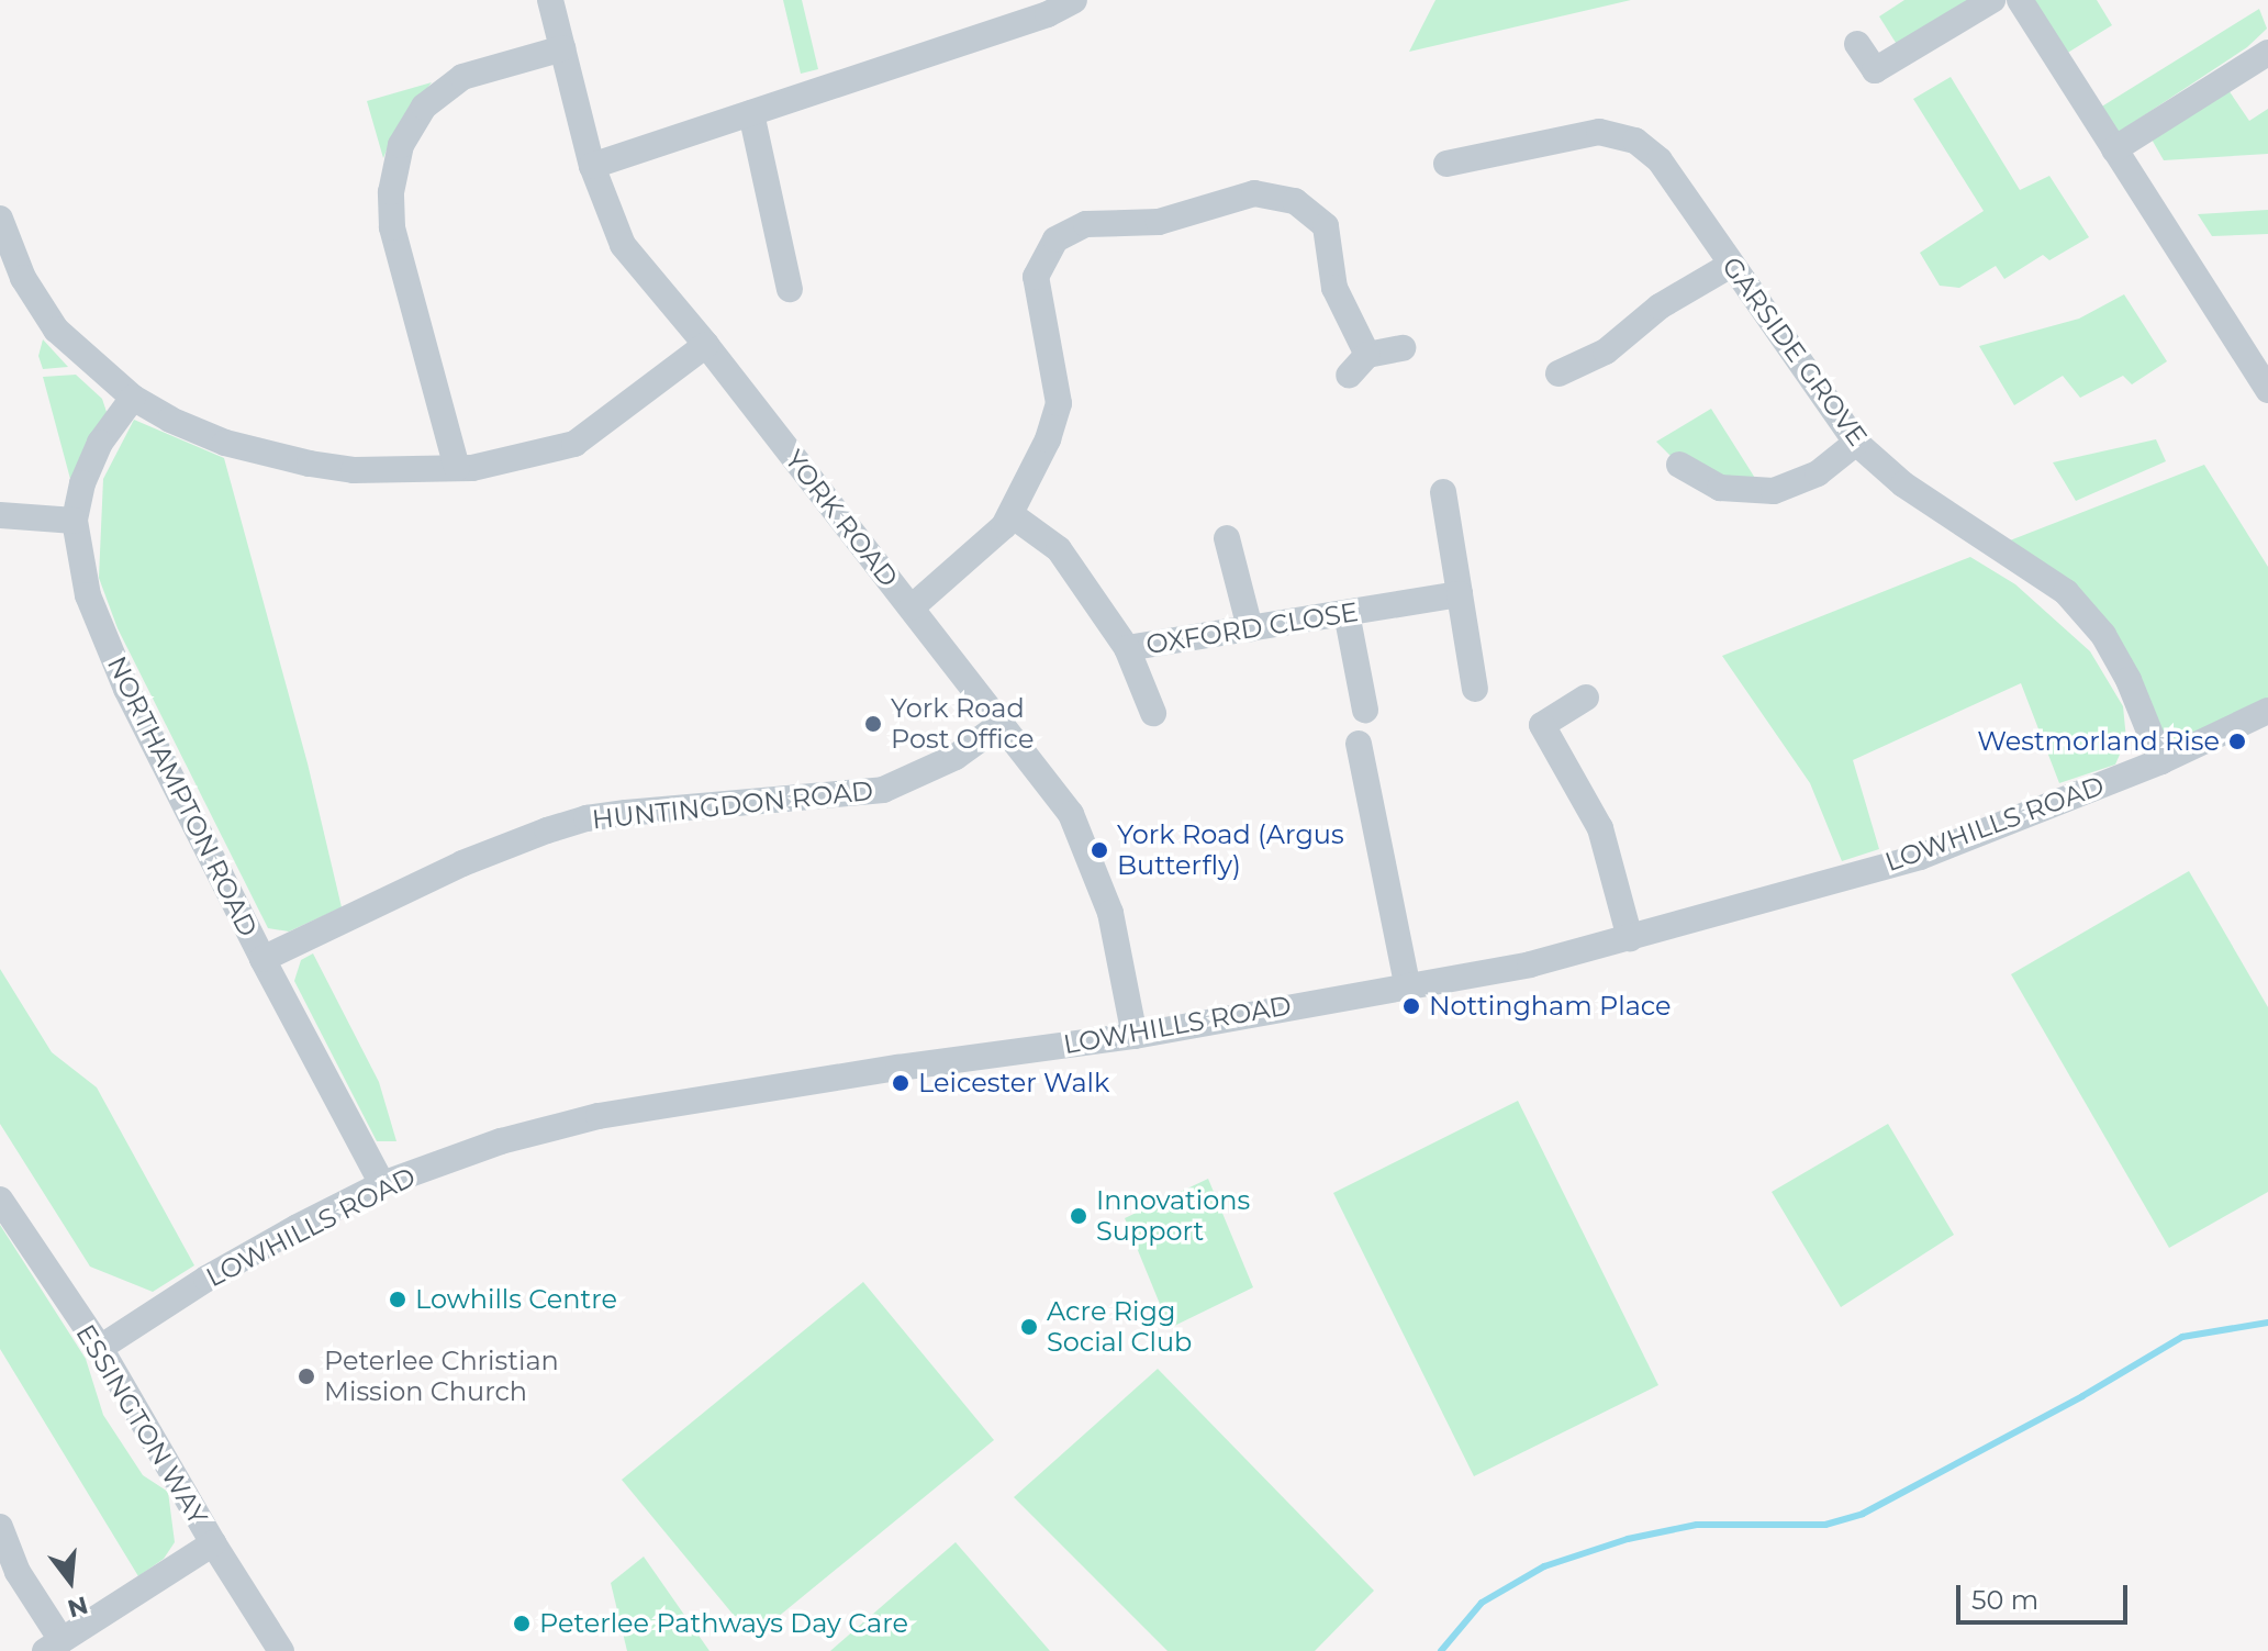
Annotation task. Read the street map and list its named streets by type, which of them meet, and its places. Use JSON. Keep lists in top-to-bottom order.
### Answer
{
  "streets": {
    "street": [
      "GARSIDE GROVE",
      "YORK ROAD",
      "OXFORD CLOSE",
      "NORTHAMPTON ROAD",
      "HUNTINGDON ROAD",
      "LOWHILLS ROAD",
      "ESSINGTON WAY"
    ]
  },
  "crossings": [
    ["GARSIDE GROVE", "LOWHILLS ROAD"],
    ["YORK ROAD", "HUNTINGDON ROAD"],
    ["YORK ROAD", "LOWHILLS ROAD"],
    ["NORTHAMPTON ROAD", "HUNTINGDON ROAD"],
    ["NORTHAMPTON ROAD", "LOWHILLS ROAD"],
    ["LOWHILLS ROAD", "ESSINGTON WAY"]
  ],
  "places": [
    "York Road Post Office",
    "Westmorland Rise",
    "York Road (Argus Butterfly)",
    "Nottingham Place",
    "Leicester Walk",
    "Innovations Support",
    "Lowhills Centre",
    "Acre Rigg Social Club",
    "Peterlee Christian Mission Church",
    "Peterlee Pathways Day Care"
  ],
  "scale_bar": "50 m",
  "north": "bottom"
}
